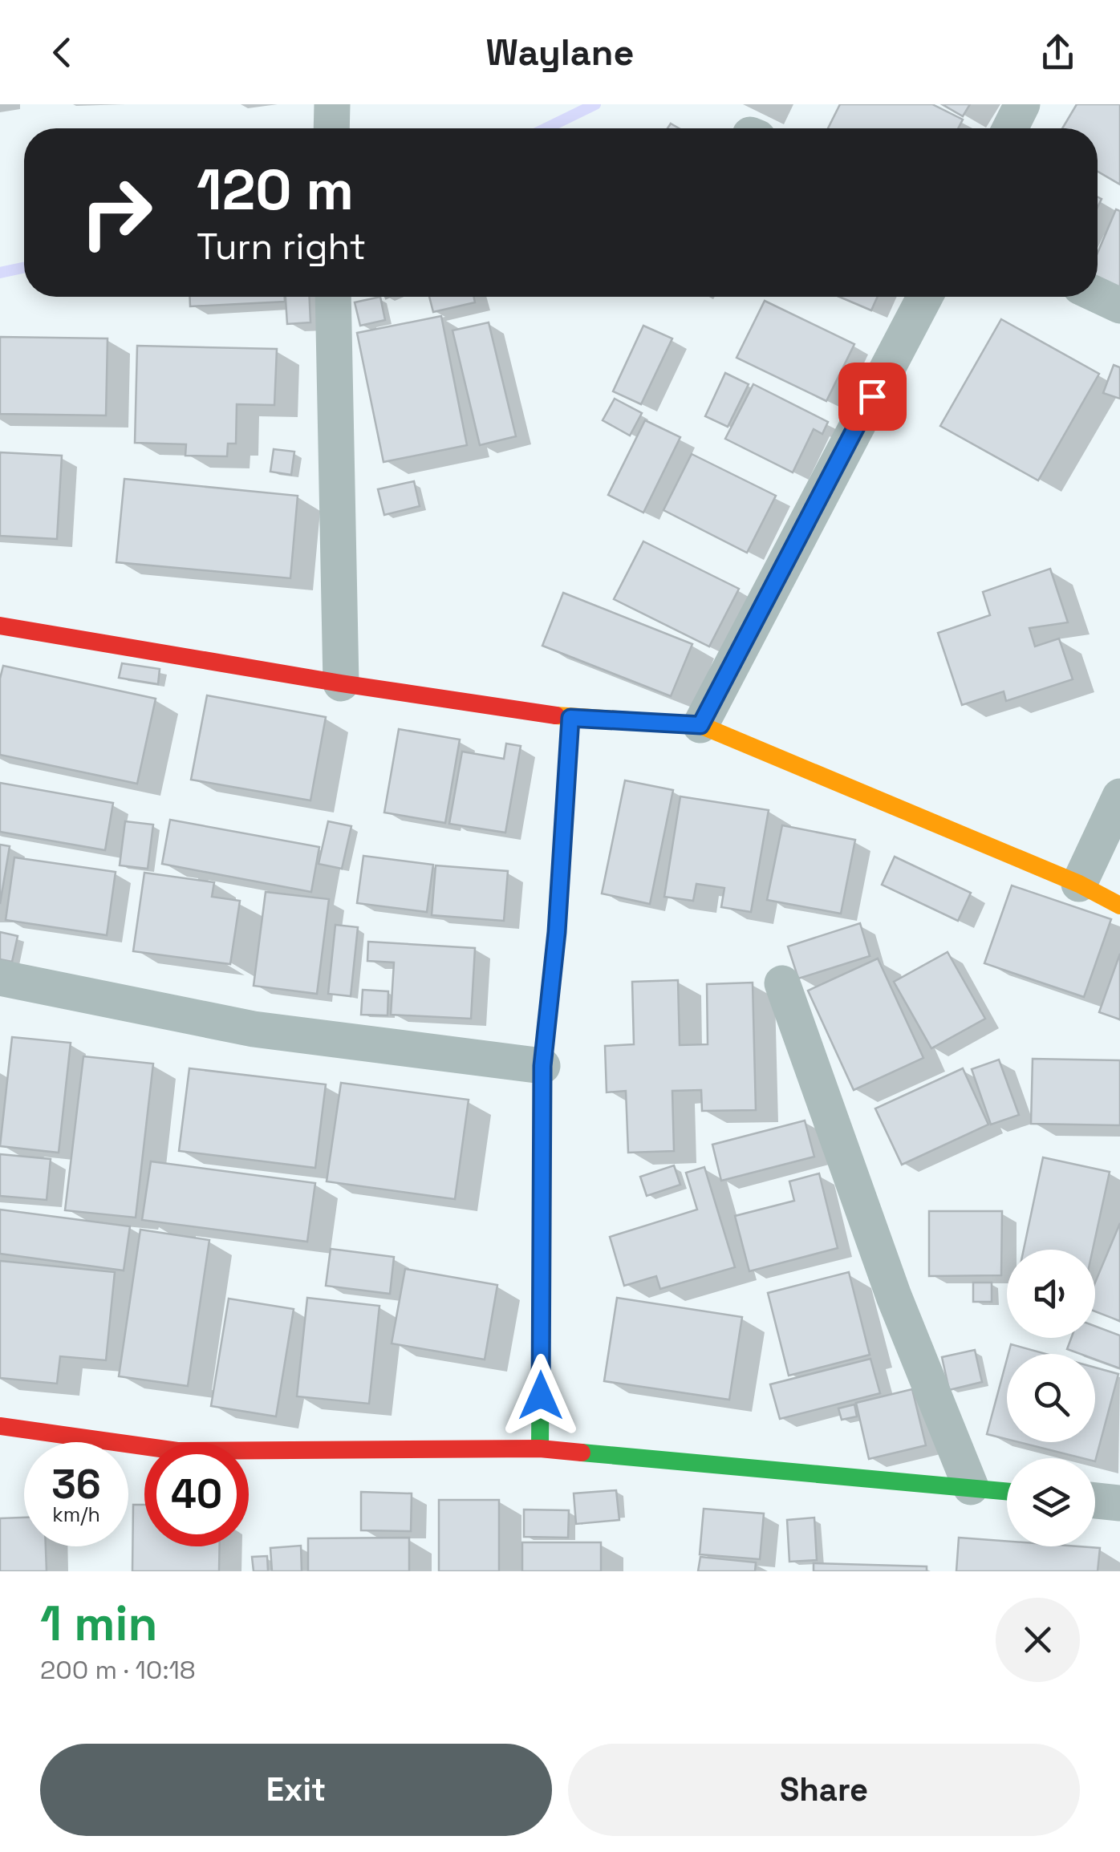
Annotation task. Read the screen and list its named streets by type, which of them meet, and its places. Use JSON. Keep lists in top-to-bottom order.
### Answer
{
  "page": {
    "header": "Waylane",
    "turn": ["120 m", "Turn right"],
    "speed": "36 km/h",
    "limit": "40",
    "heading": ["1 min", "200 m · 10:18"],
    "buttons": ["Exit", "Share"]
  }
}
